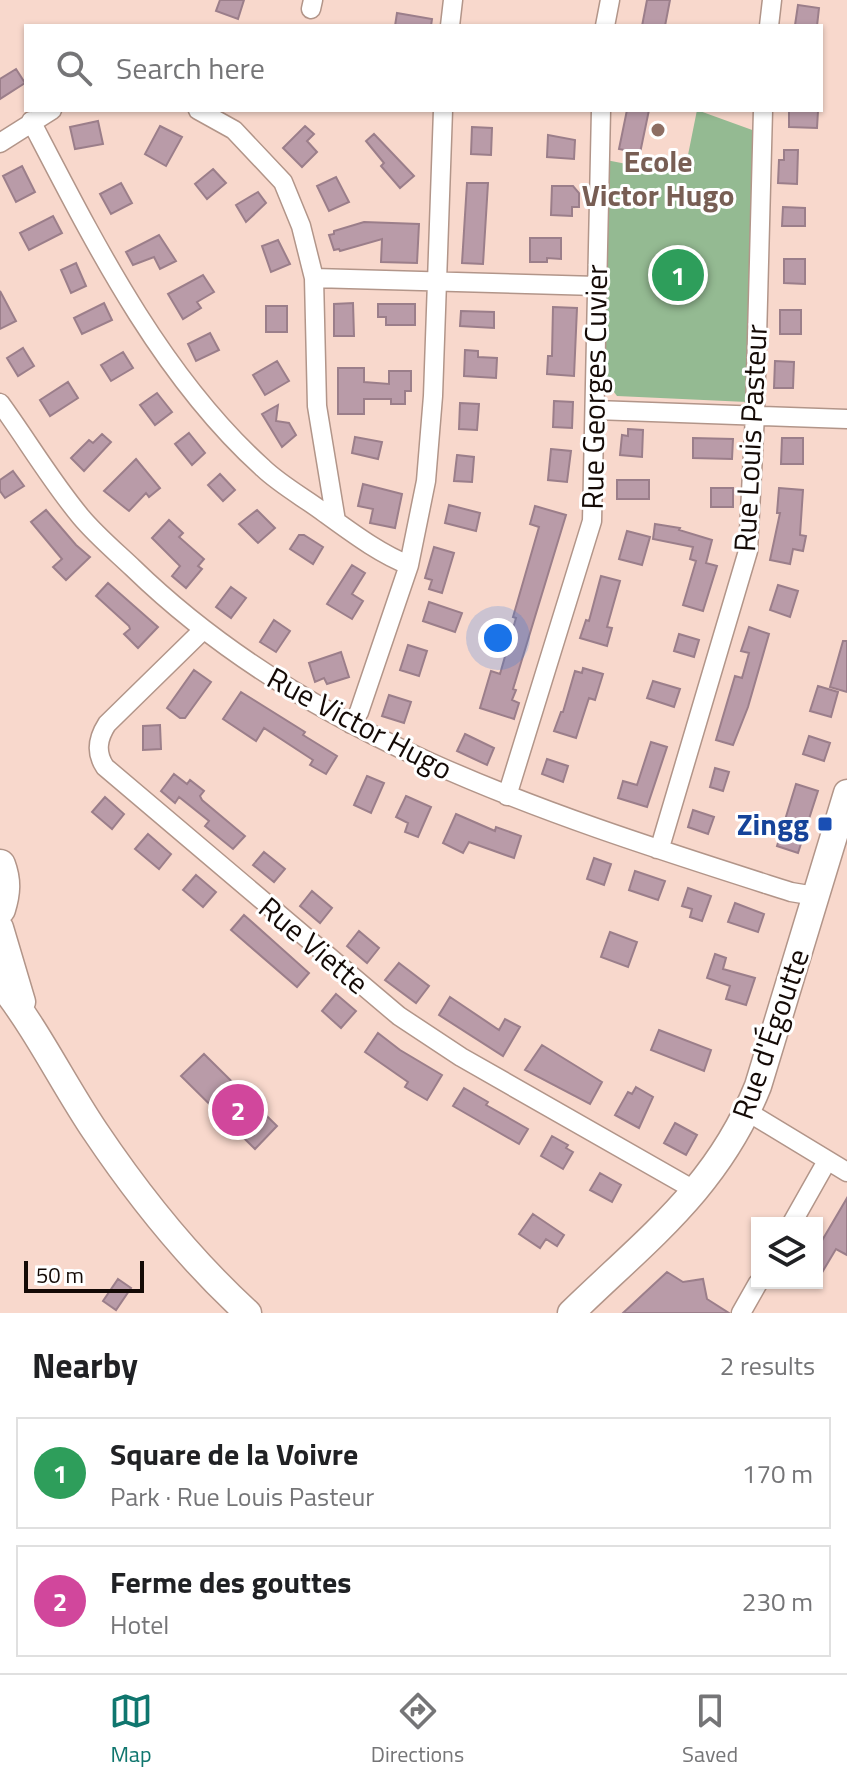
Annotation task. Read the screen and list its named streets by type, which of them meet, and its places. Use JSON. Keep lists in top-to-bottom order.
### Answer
{
  "streets": {
    "main road": ["Rue d'Égoutte"],
    "street": [
      "Rue Georges Cuvier",
      "Rue Louis Pasteur",
      "Rue Victor Hugo",
      "Rue Viette"
    ]
  },
  "crossings": [
    ["Rue Georges Cuvier", "Rue Victor Hugo"],
    ["Rue Louis Pasteur", "Rue Victor Hugo"],
    ["Rue Victor Hugo", "Rue Viette"],
    ["Rue Victor Hugo", "Rue d'Égoutte"],
    ["Rue Viette", "Rue d'Égoutte"]
  ],
  "places": {
    "other": ["Ecole Victor Hugo"],
    "transit": ["Zingg"]
  },
  "scale_bar": "50 m",
  "page": {
    "search": "Search here",
    "pins": ["1", "2"],
    "scale": "50 m",
    "heading": ["Nearby", "2 results"],
    "list": [
      {
        "mark": "1",
        "name": "Square de la Voivre",
        "note": "Park · Rue Louis Pasteur",
        "value": "170 m"
      },
      {
        "mark": "2",
        "name": "Ferme des gouttes",
        "note": "Hotel",
        "value": "230 m"
      }
    ],
    "nav": ["Map", "Directions", "Saved"]
  }
}
